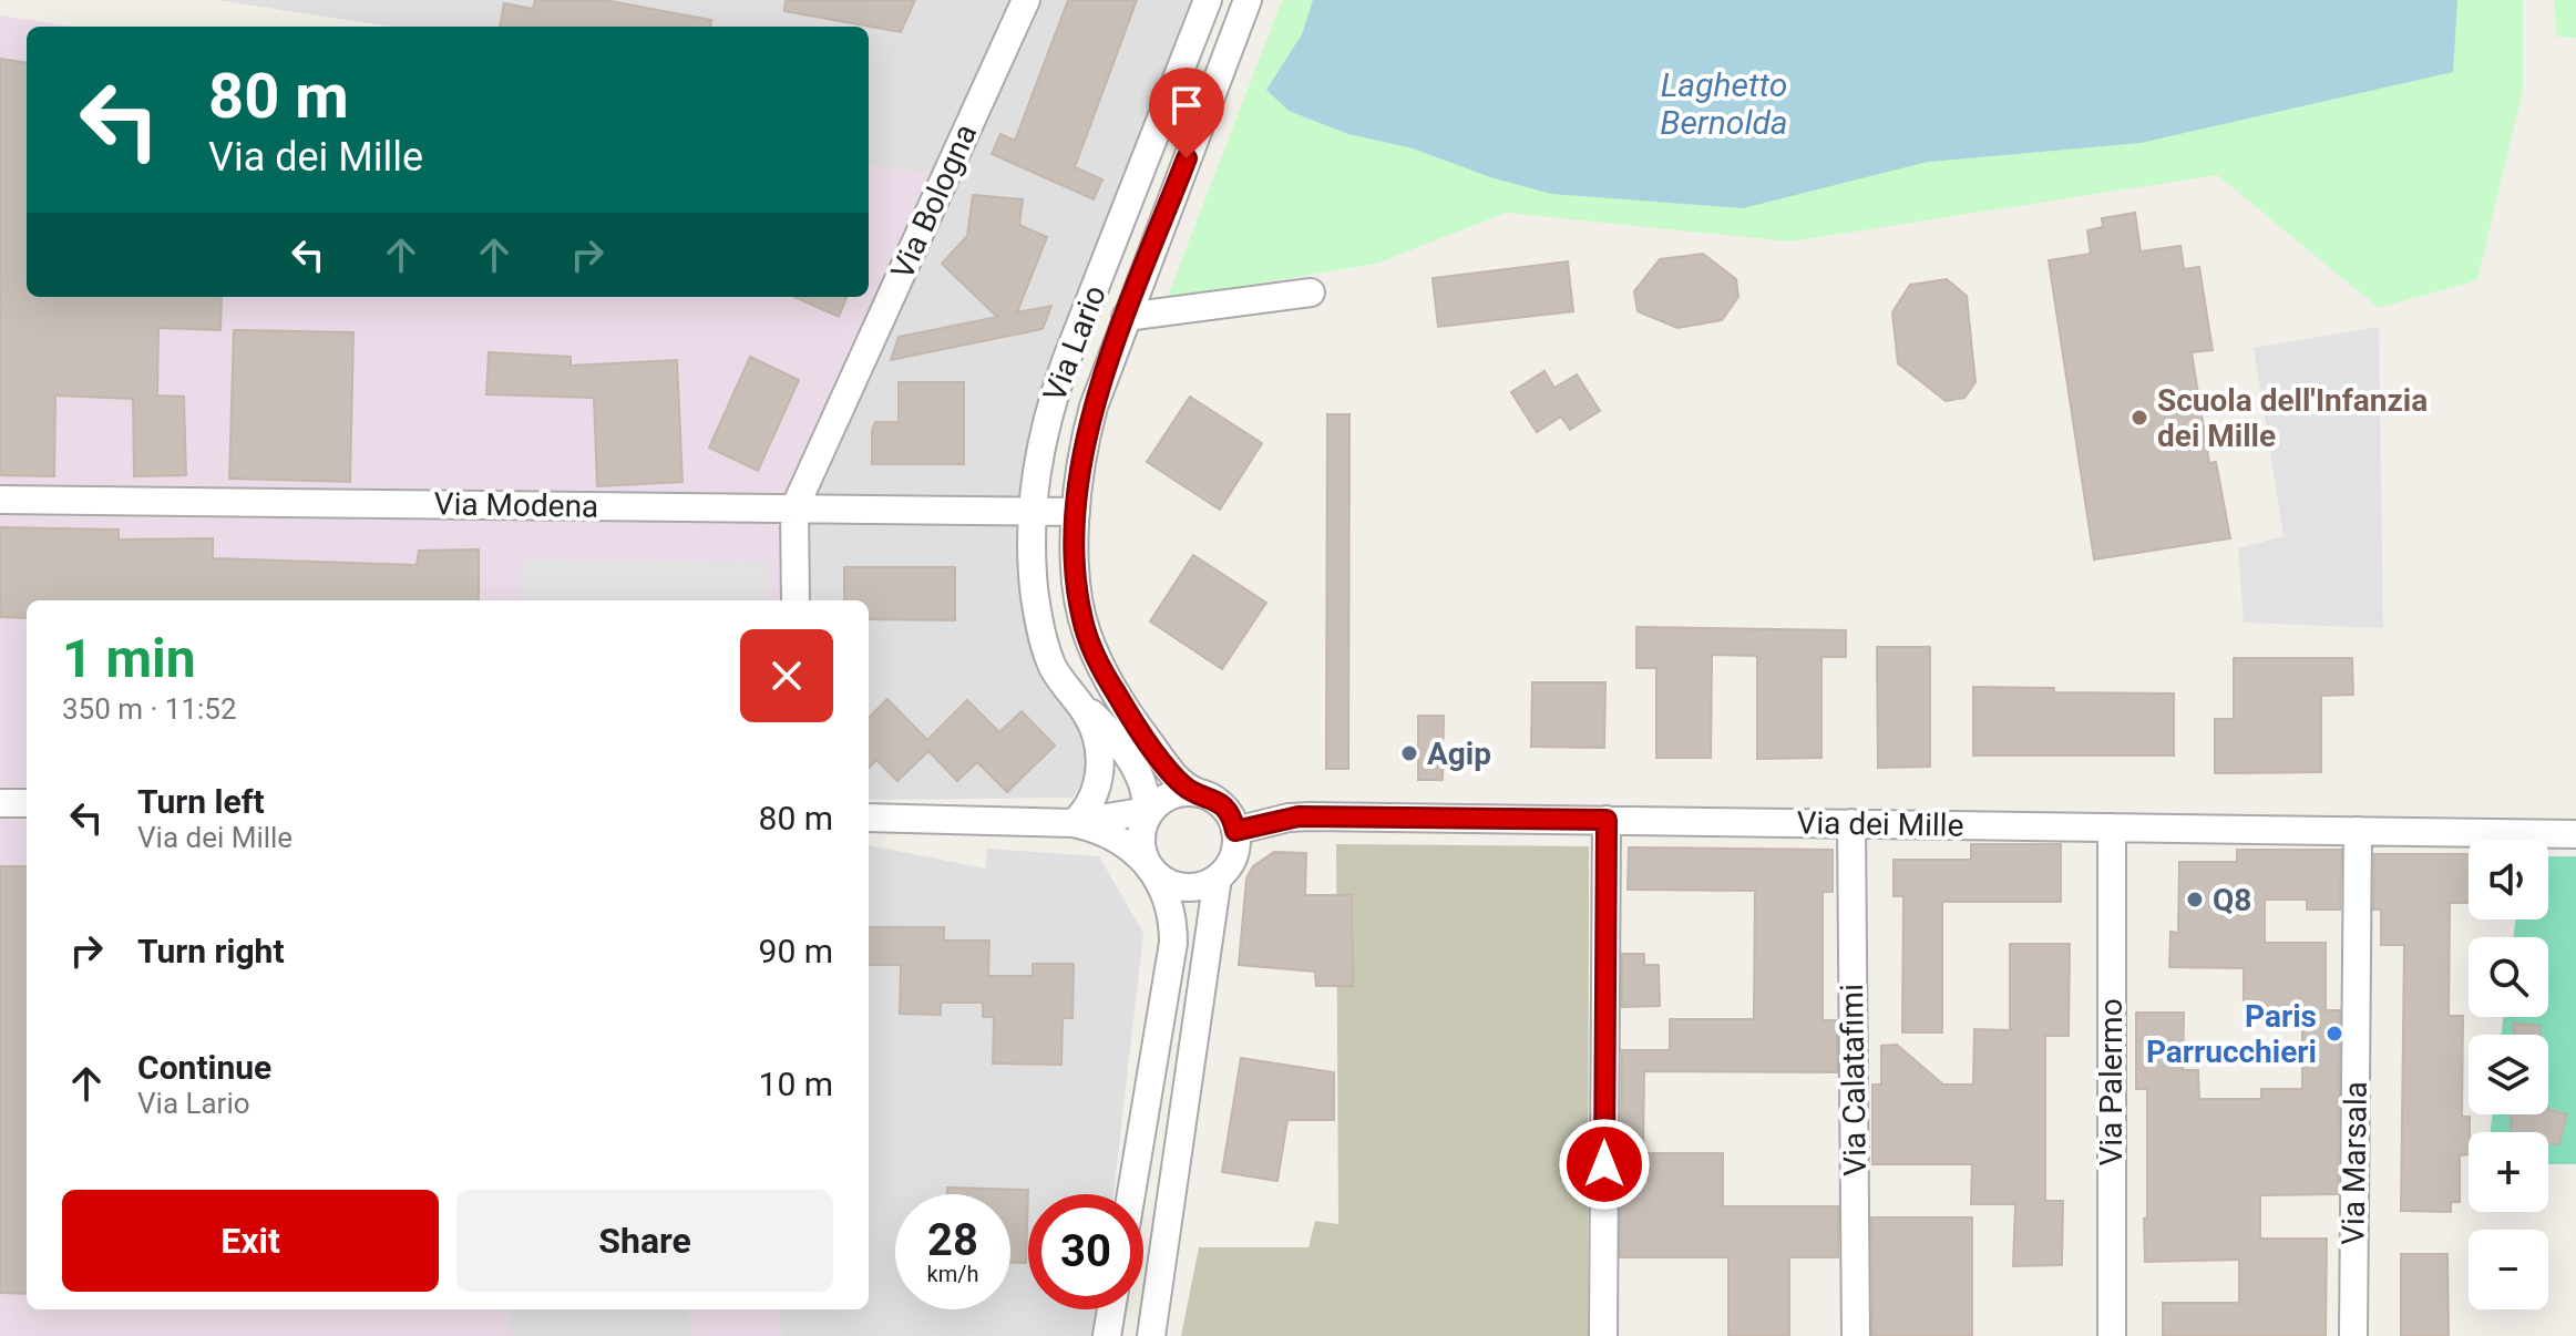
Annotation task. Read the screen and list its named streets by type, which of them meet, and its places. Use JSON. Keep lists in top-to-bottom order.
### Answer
{
  "streets": {
    "street": [
      "Via Bologna",
      "Via Lario",
      "Via Modena",
      "Via dei Mille",
      "Via Calatafimi",
      "Via Palermo",
      "Via Marsala"
    ]
  },
  "crossings": [
    ["Via Bologna", "Via Modena"],
    ["Via Lario", "Via Modena"],
    ["Via Lario", "Via dei Mille"],
    ["Via dei Mille", "Via Calatafimi"],
    ["Via dei Mille", "Via Palermo"],
    ["Via dei Mille", "Via Marsala"]
  ],
  "water": ["Laghetto Bernolda"],
  "places": [
    "Scuola dell'Infanzia dei Mille",
    "Agip",
    "Q8",
    "Paris Parrucchieri"
  ],
  "page": {
    "turn": ["80 m", "Via dei Mille"],
    "heading": ["1 min", "350 m · 11:52"],
    "list": [
      {
        "name": "Turn left",
        "note": "Via dei Mille",
        "value": "80 m"
      },
      {
        "name": "Turn right",
        "value": "90 m"
      },
      {
        "name": "Continue",
        "note": "Via Lario",
        "value": "10 m"
      }
    ],
    "map_buttons": ["+", "−"],
    "buttons": ["Exit", "Share"],
    "speed": "28 km/h",
    "limit": "30"
  }
}
